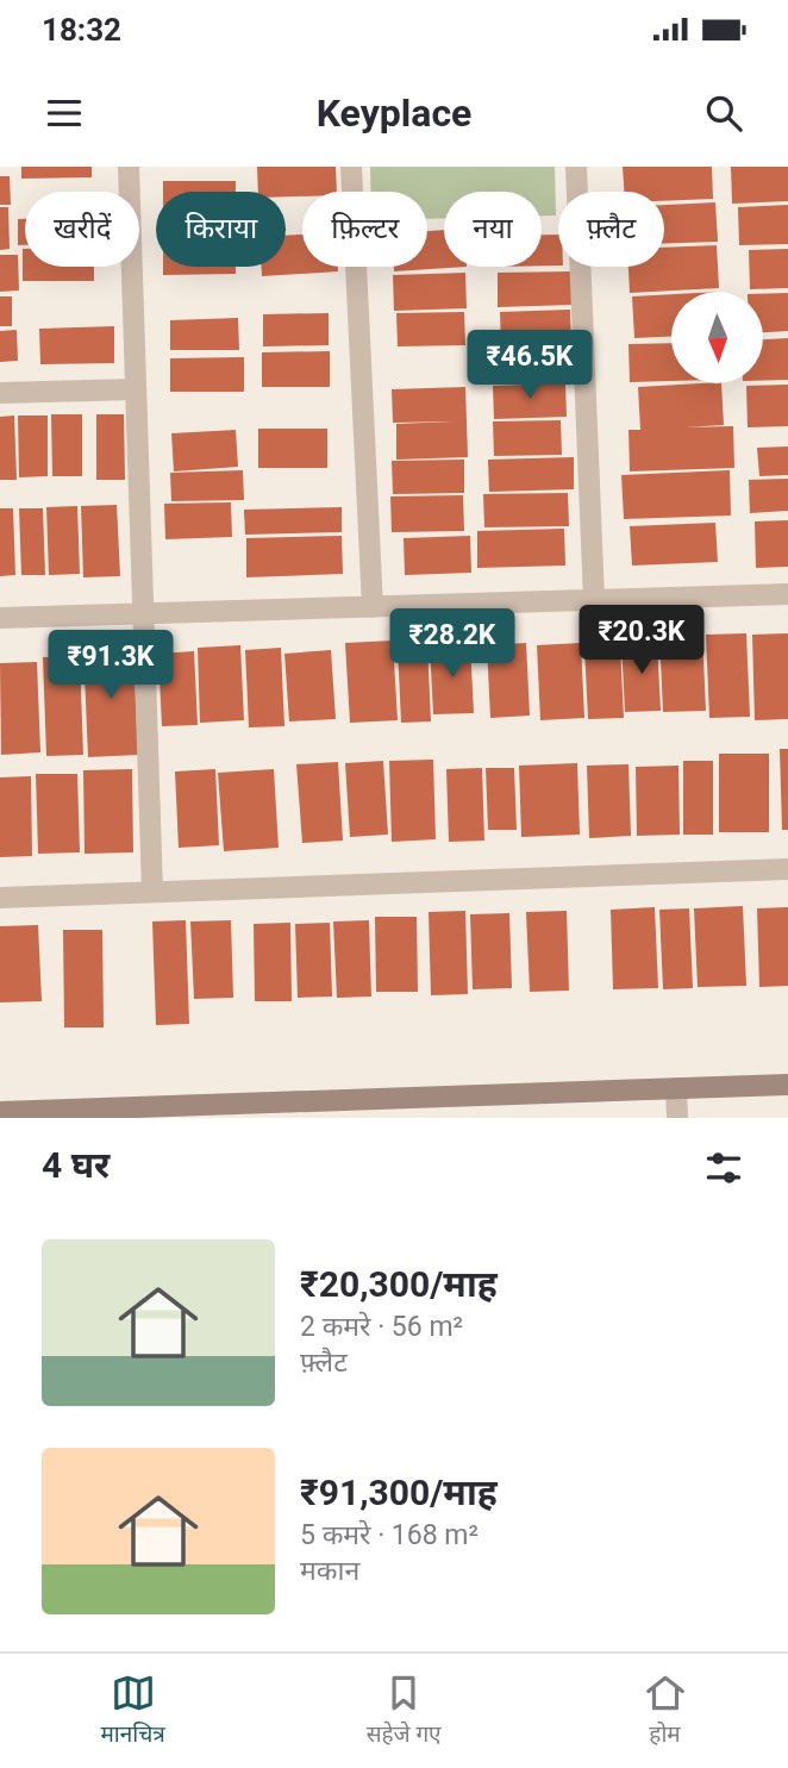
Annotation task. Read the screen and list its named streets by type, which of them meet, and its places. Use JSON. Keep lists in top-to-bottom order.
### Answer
{
  "north": "bottom",
  "page": {
    "status": "18:32",
    "header": "Keyplace",
    "chip": [
      "खरीदें",
      "किराया",
      "फ़िल्टर",
      "नया",
      "फ़्लैट"
    ],
    "price": [
      "₹46.5K",
      "₹20.3K",
      "₹28.2K",
      "₹91.3K"
    ],
    "heading": "4 घर",
    "list": [
      {
        "name": "₹20,300/माह",
        "note": "2 कमरे · 56 m² · फ़्लैट"
      },
      {
        "name": "₹91,300/माह",
        "note": "5 कमरे · 168 m² · मकान"
      }
    ],
    "tabs": ["मानचित्र", "सहेजे गए", "होम"]
  }
}
